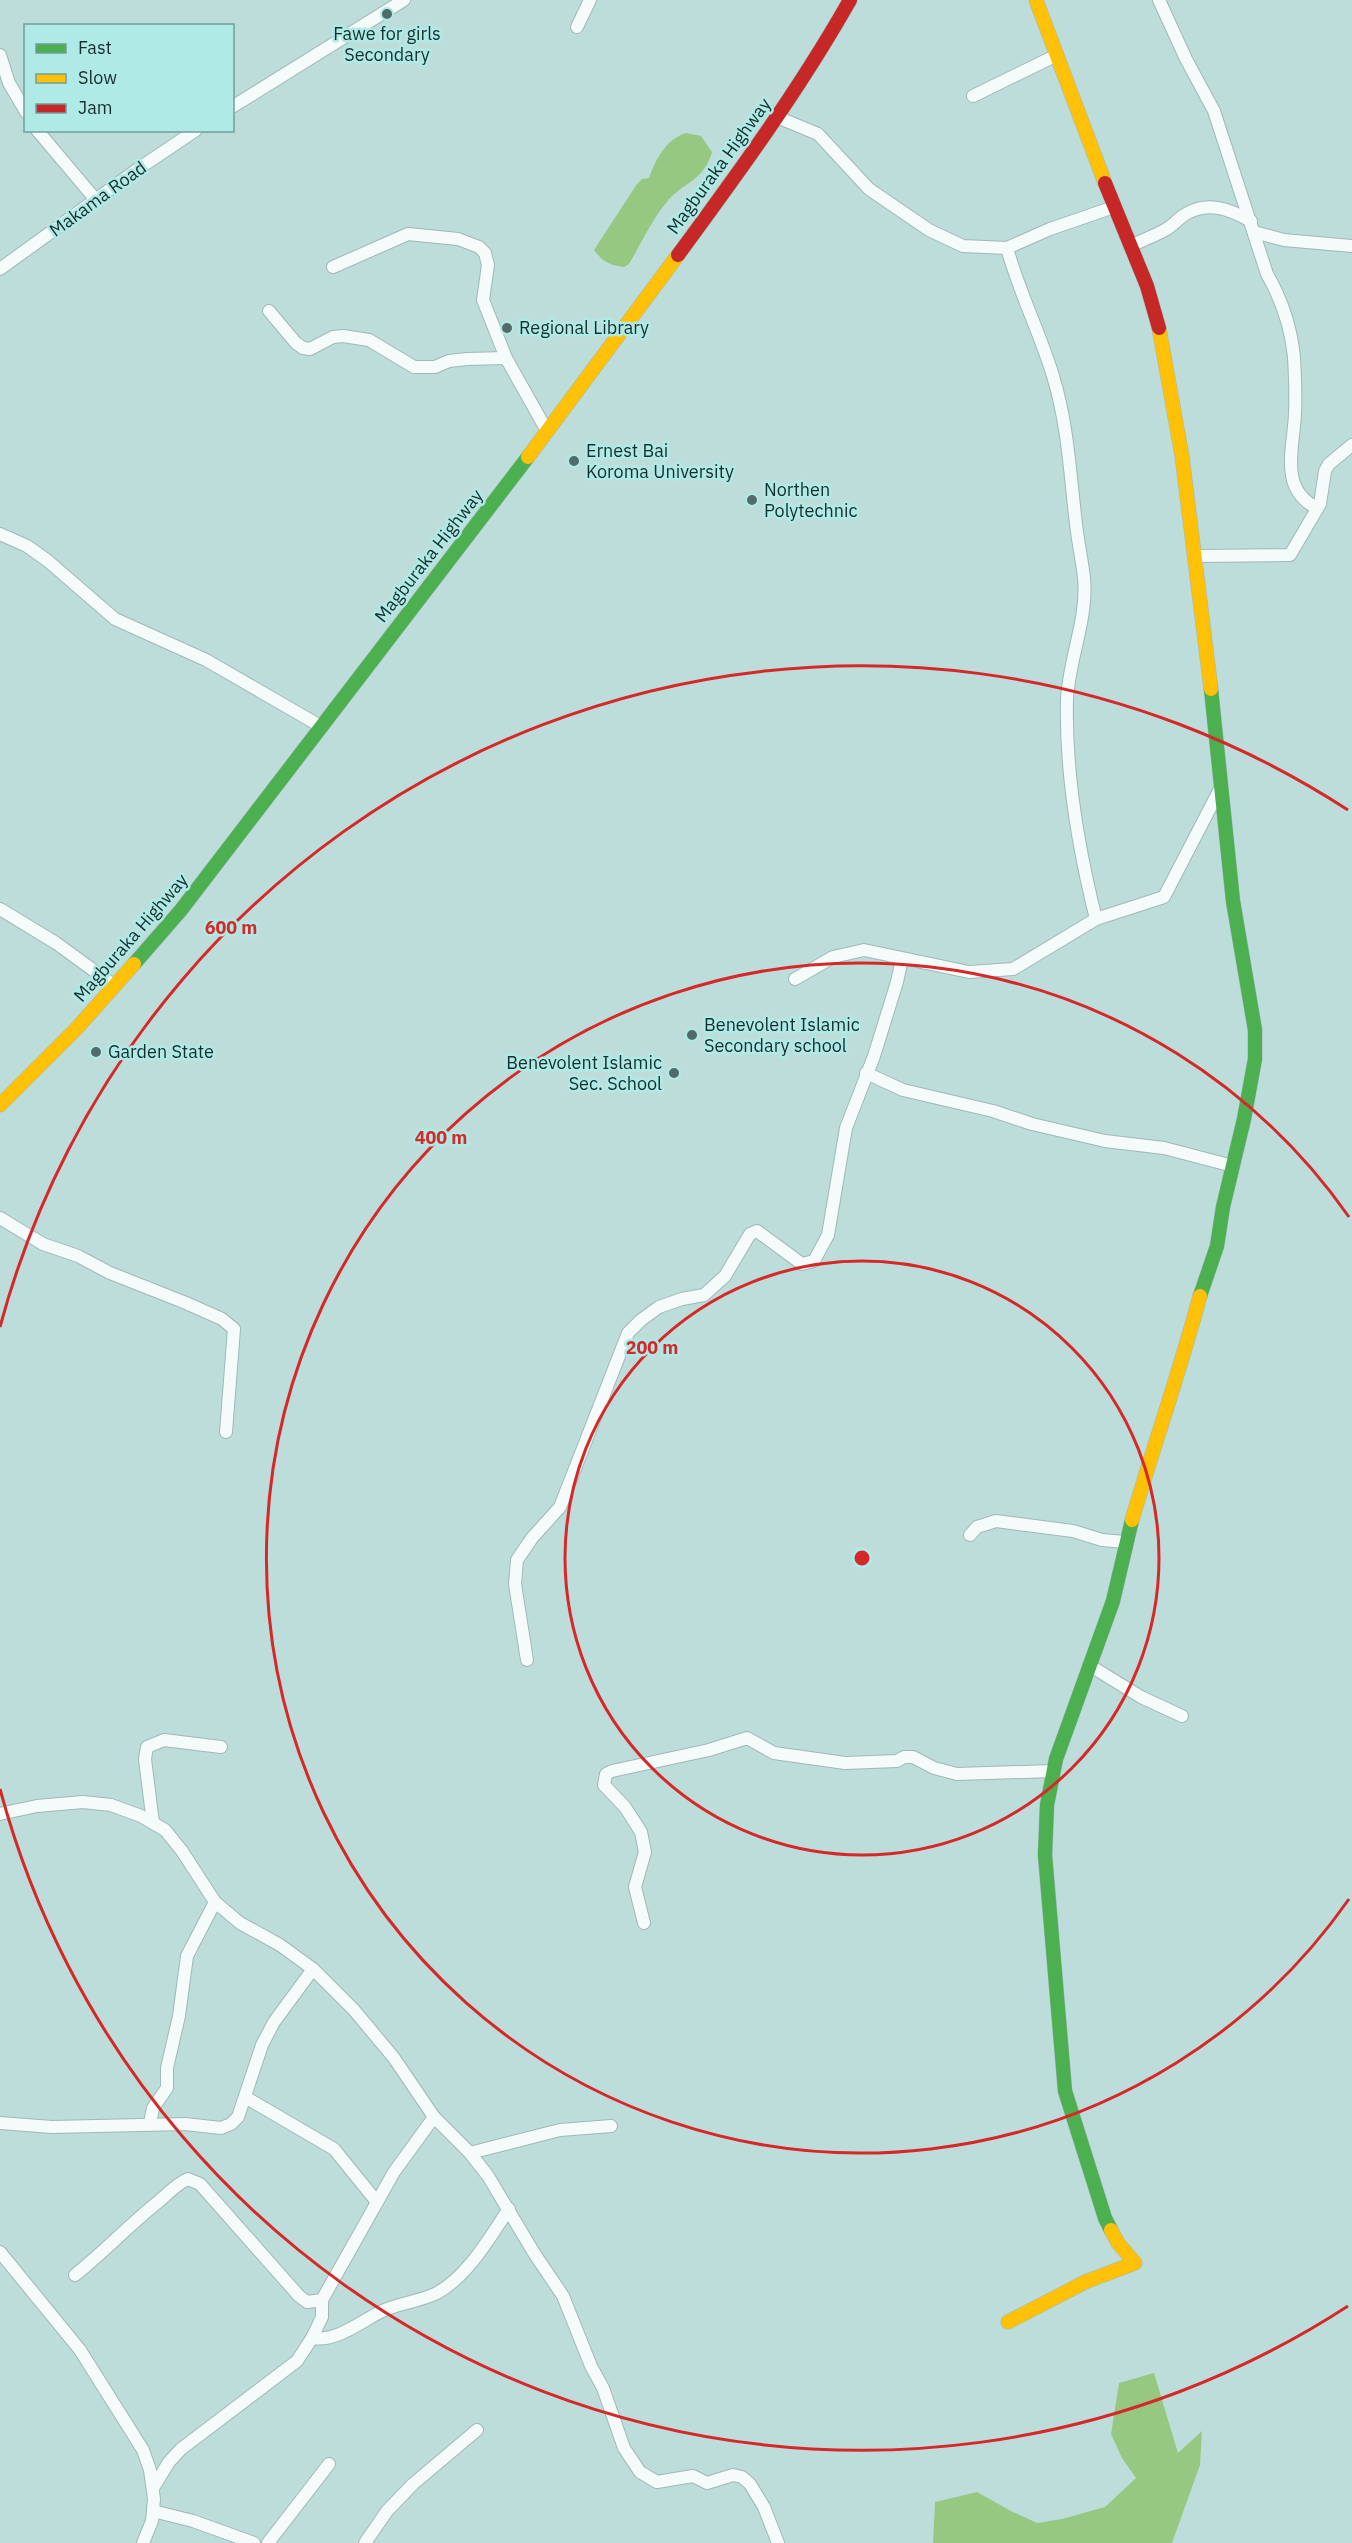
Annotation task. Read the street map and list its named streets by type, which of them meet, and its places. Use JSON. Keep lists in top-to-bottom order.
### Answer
{
  "streets": {
    "street": ["Magburaka Highway", "Makama Road"]
  },
  "places": [
    "Fawe for girls Secondary",
    "Regional Library",
    "Ernest Bai Koroma University",
    "Northen Polytechnic",
    "Benevolent Islamic Secondary school",
    "Garden State",
    "Benevolent Islamic Sec. School"
  ],
  "legend": ["Fast", "Slow", "Jam"],
  "rings": ["600 m", "400 m", "200 m"]
}
